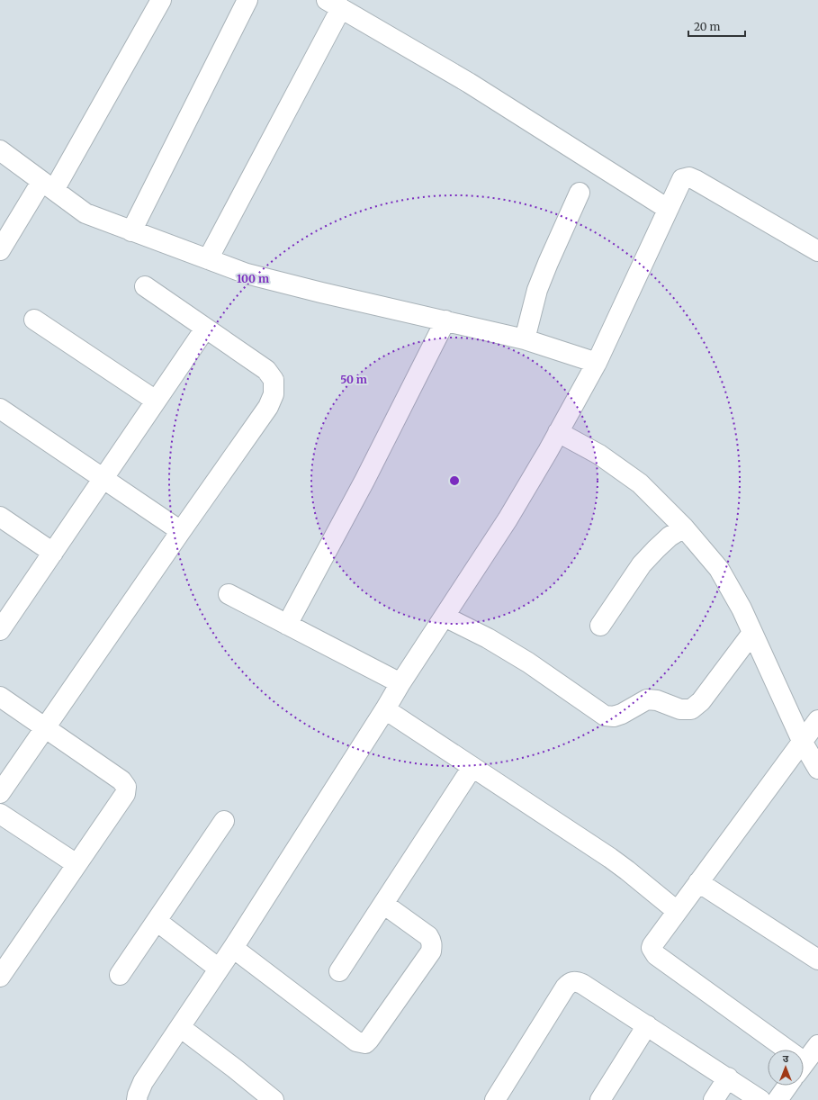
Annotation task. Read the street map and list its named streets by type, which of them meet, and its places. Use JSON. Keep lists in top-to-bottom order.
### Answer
{
  "scale_bar": "20 m",
  "north": "top",
  "rings": ["100 m", "50 m"]
}
